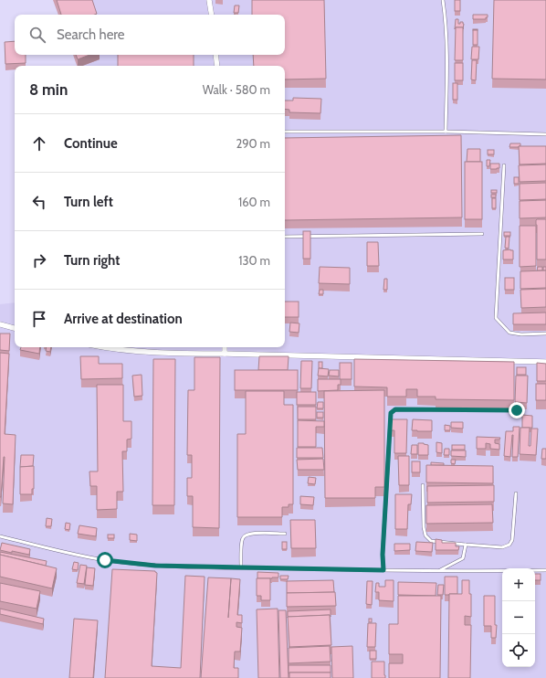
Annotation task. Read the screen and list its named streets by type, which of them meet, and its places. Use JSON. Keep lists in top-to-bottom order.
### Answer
{
  "page": {
    "search": "Search here",
    "heading": ["8 min", "Walk · 580 m"],
    "list": [
      ["Continue", "290 m"],
      ["Turn left", "160 m"],
      ["Turn right", "130 m"],
      "Arrive at destination"
    ],
    "map_buttons": ["+", "−"]
  }
}
